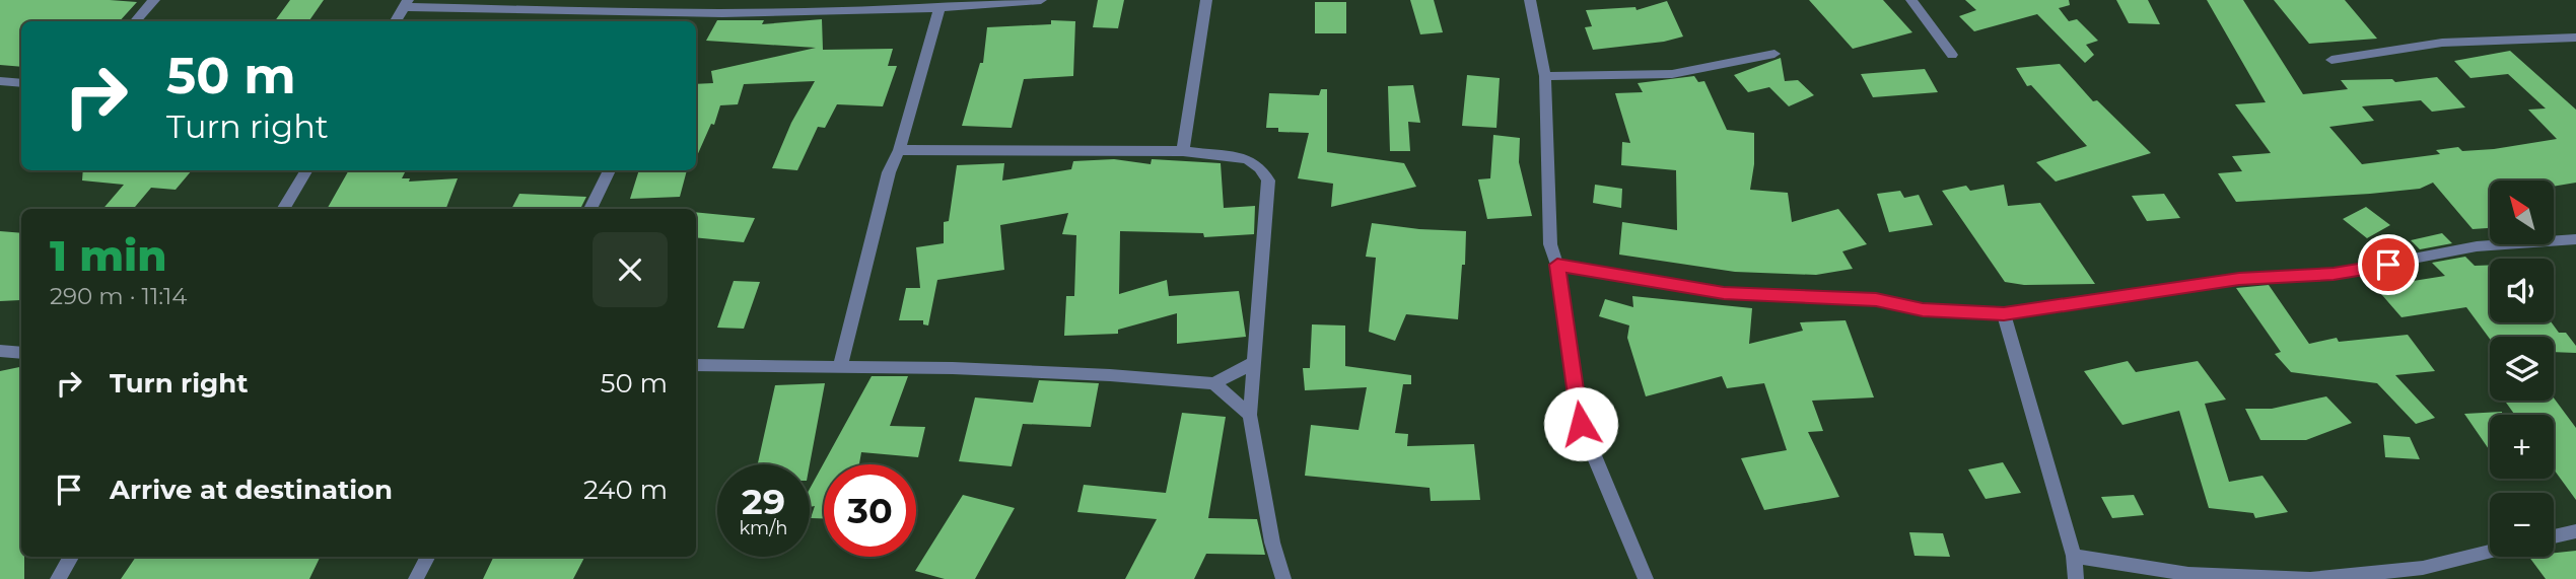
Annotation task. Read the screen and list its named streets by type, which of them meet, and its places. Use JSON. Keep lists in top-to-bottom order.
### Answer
{
  "north": "top left",
  "page": {
    "turn": ["50 m", "Turn right"],
    "map_buttons": ["+", "−"],
    "heading": ["1 min", "290 m · 11:14"],
    "list": [
      {
        "name": "Turn right",
        "value": "50 m"
      },
      {
        "name": "Arrive at destination",
        "value": "240 m"
      }
    ],
    "speed": "29 km/h",
    "limit": "30"
  }
}
